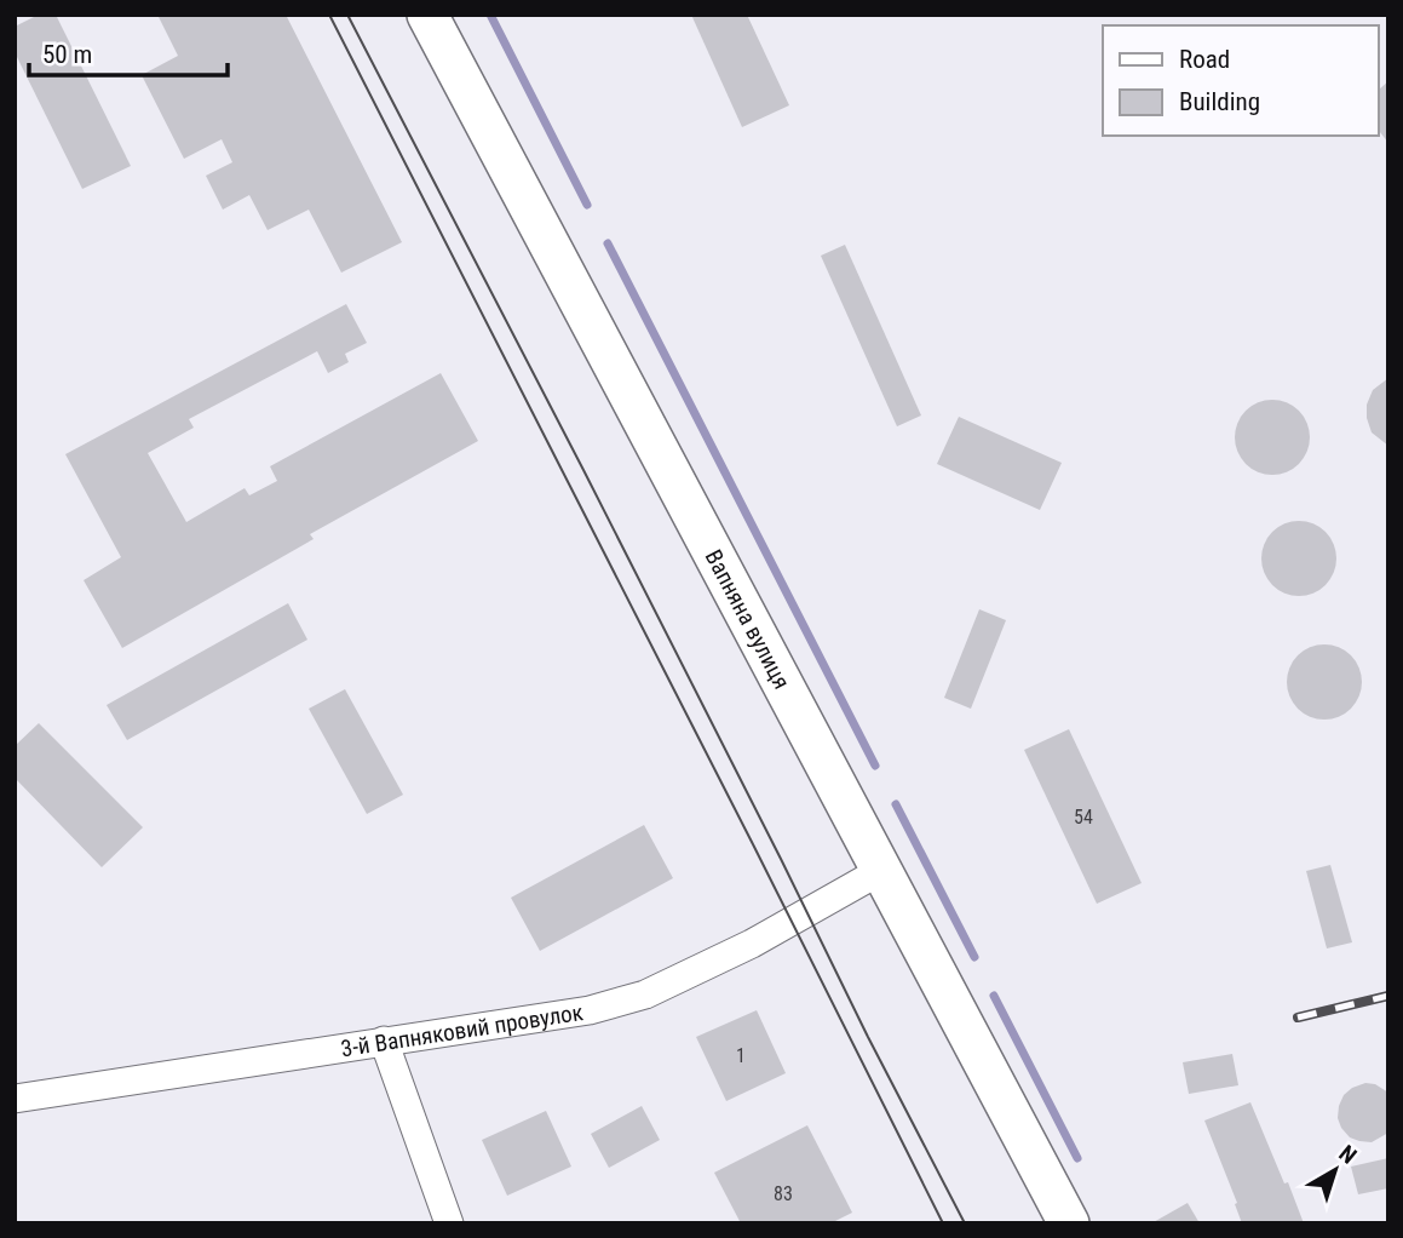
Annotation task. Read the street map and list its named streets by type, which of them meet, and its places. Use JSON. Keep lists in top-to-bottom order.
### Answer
{
  "streets": {
    "street": ["Вапняна вулиця", "3-й Вапняковий провулок"]
  },
  "crossings": [
    ["Вапняна вулиця", "3-й Вапняковий провулок"]
  ],
  "house_numbers": ["54", "1", "83"],
  "legend": ["Road", "Building"],
  "scale_bar": "50 m",
  "north": "top right"
}
